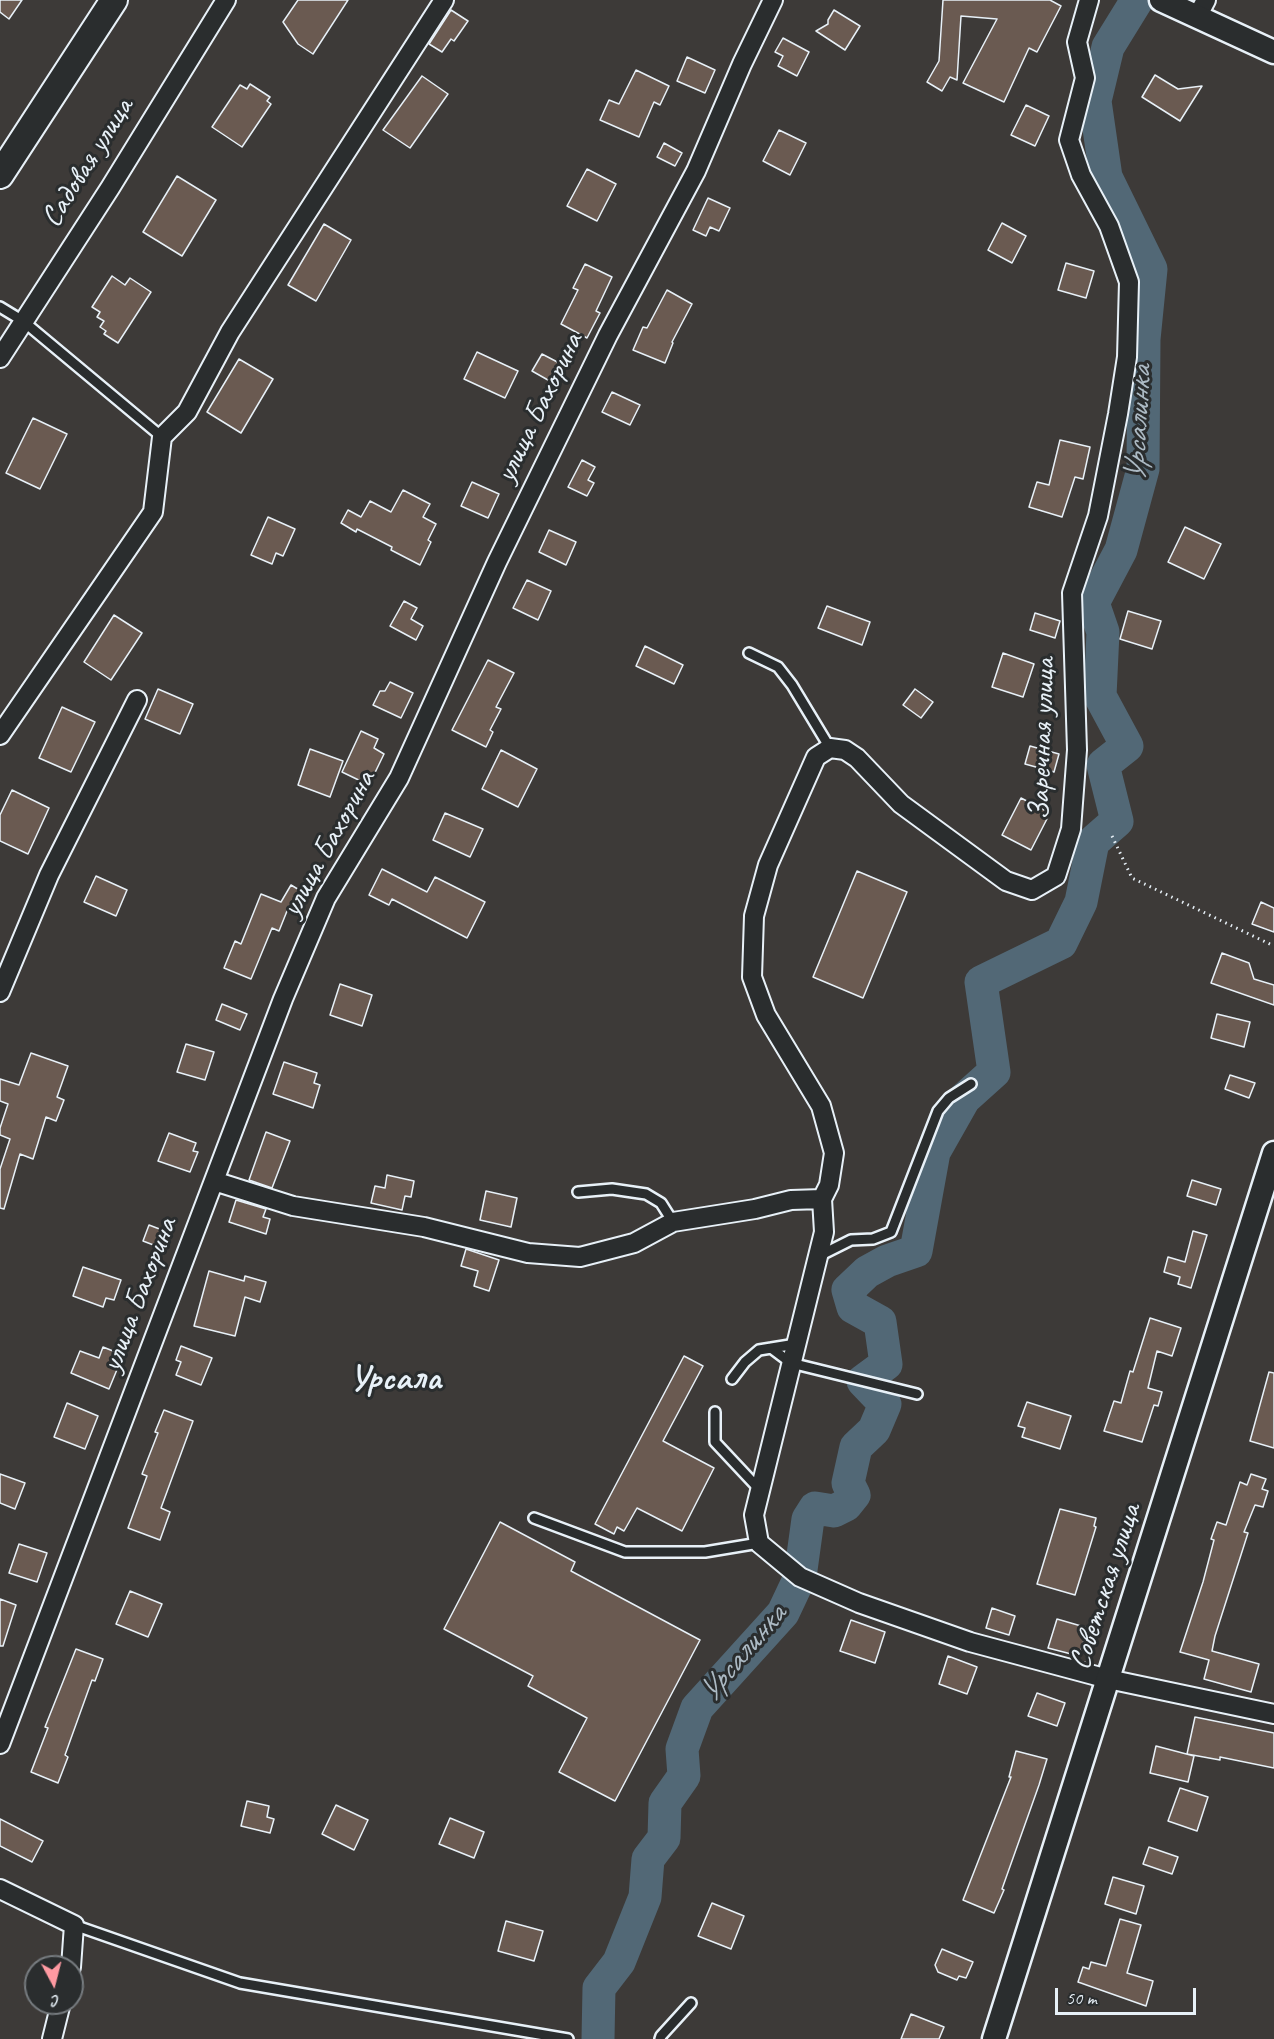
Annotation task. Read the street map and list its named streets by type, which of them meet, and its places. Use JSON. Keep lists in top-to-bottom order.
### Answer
{
  "streets": {
    "street": [
      "Садовая улица",
      "улица Бахорина",
      "Заречная улица",
      "Советская улица"
    ]
  },
  "districts": ["Урсала"],
  "water": ["Урсалинка"],
  "scale_bar": "50 m",
  "north": "bottom"
}
